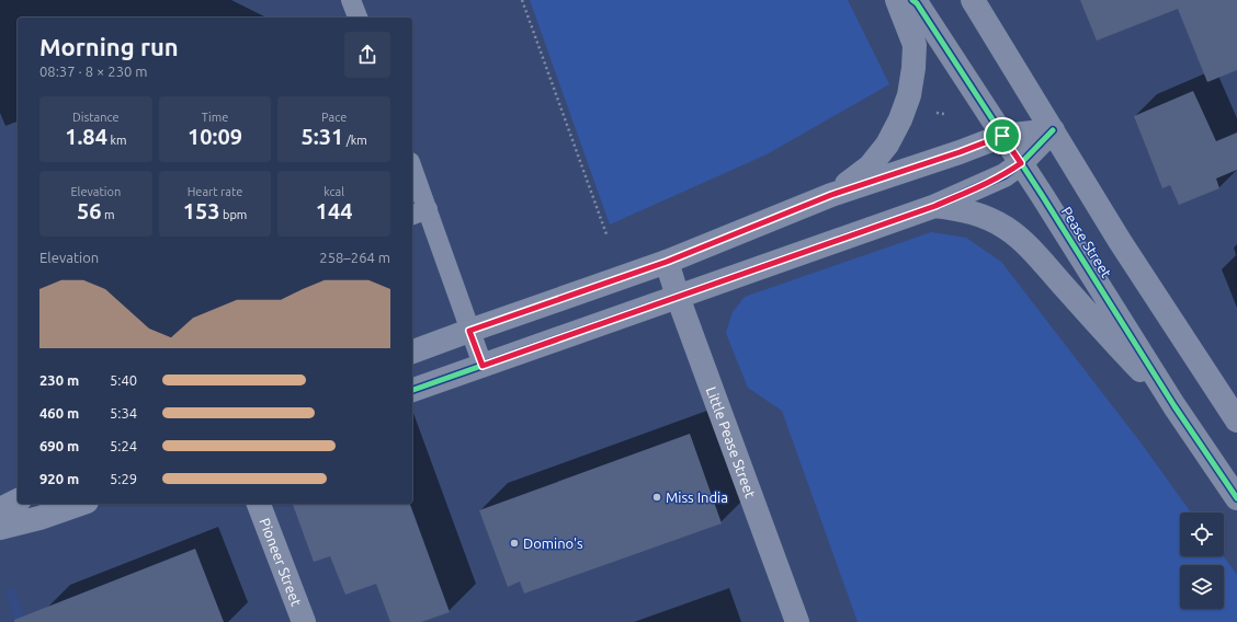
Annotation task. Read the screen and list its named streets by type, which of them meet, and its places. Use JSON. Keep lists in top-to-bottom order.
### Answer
{
  "streets": {
    "street": ["Pease Street", "Little Pease Street", "Pioneer Street"]
  },
  "places": ["Miss India", "Domino's"],
  "page": {
    "heading": ["Morning run", "08:37 · 8 × 230 m"],
    "stats": [
      ["Distance", "1.84 km"],
      ["Time", "10:09"],
      ["Pace", "5:31 /km"],
      ["Elevation", "56 m"],
      ["Heart rate", "153 bpm"],
      ["kcal", "144"]
    ],
    "chart": ["Elevation", "258–264 m"],
    "list": [
      {
        "name": "230 m",
        "note": "5:40"
      },
      {
        "name": "460 m",
        "note": "5:34"
      },
      {
        "name": "690 m",
        "note": "5:24"
      },
      {
        "name": "920 m",
        "note": "5:29"
      }
    ]
  }
}
